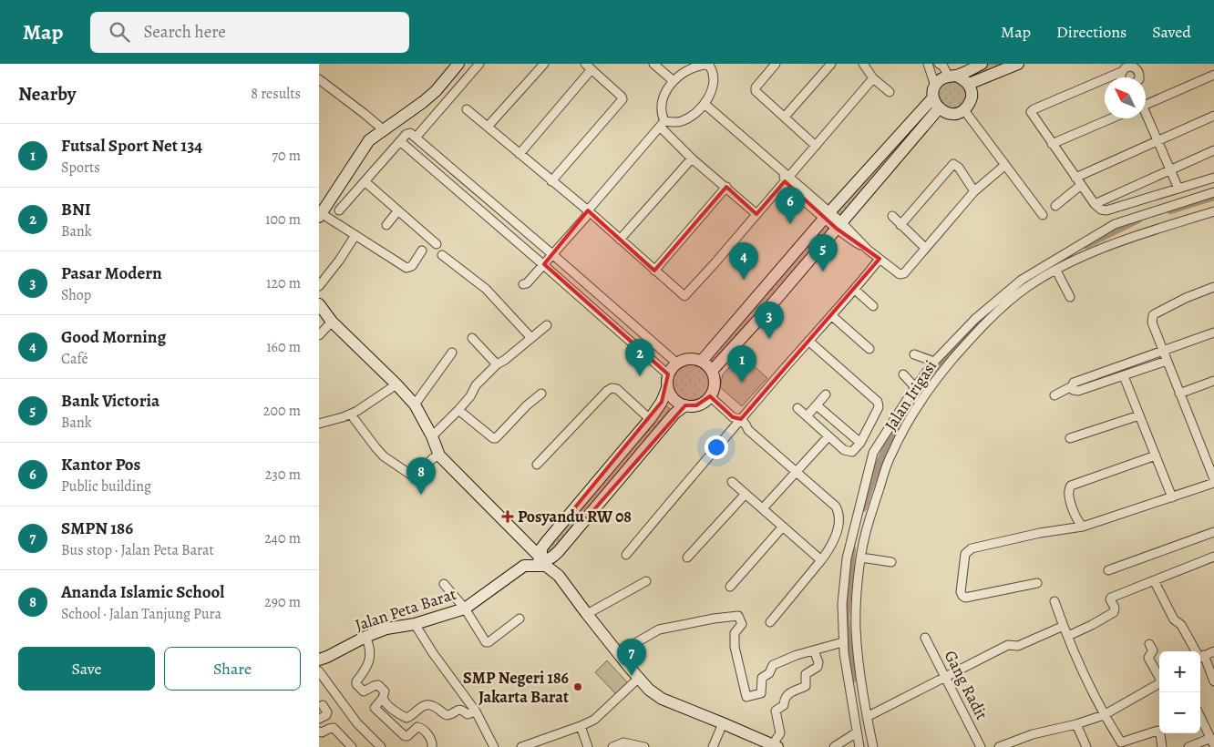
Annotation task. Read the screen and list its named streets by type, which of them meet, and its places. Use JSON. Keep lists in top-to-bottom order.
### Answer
{
  "streets": {
    "street": ["Jalan Irigasi", "Jalan Peta Barat", "Gang Radit"]
  },
  "places": {
    "health": ["Posyandu RW 08"],
    "other": ["SMP Negeri 186 Jakarta Barat"]
  },
  "north": "top left",
  "page": {
    "header": "Map",
    "search": "Search here",
    "nav": ["Map", "Directions", "Saved"],
    "heading": ["Nearby", "8 results"],
    "list": [
      {
        "mark": "1",
        "name": "Futsal Sport Net 134",
        "note": "Sports",
        "value": "70 m"
      },
      {
        "mark": "2",
        "name": "BNI",
        "note": "Bank",
        "value": "100 m"
      },
      {
        "mark": "3",
        "name": "Pasar Modern",
        "note": "Shop",
        "value": "120 m"
      },
      {
        "mark": "4",
        "name": "Good Morning",
        "note": "Café",
        "value": "160 m"
      },
      {
        "mark": "5",
        "name": "Bank Victoria",
        "note": "Bank",
        "value": "200 m"
      },
      {
        "mark": "6",
        "name": "Kantor Pos",
        "note": "Public building",
        "value": "230 m"
      },
      {
        "mark": "7",
        "name": "SMPN 186",
        "note": "Bus stop · Jalan Peta Barat",
        "value": "240 m"
      },
      {
        "mark": "8",
        "name": "Ananda Islamic School",
        "note": "School · Jalan Tanjung Pura",
        "value": "290 m"
      }
    ],
    "pins": [
      "6",
      "5",
      "4",
      "3",
      "2",
      "1",
      "8",
      "7"
    ],
    "buttons": ["Save", "Share"],
    "map_buttons": ["+", "−"]
  }
}
